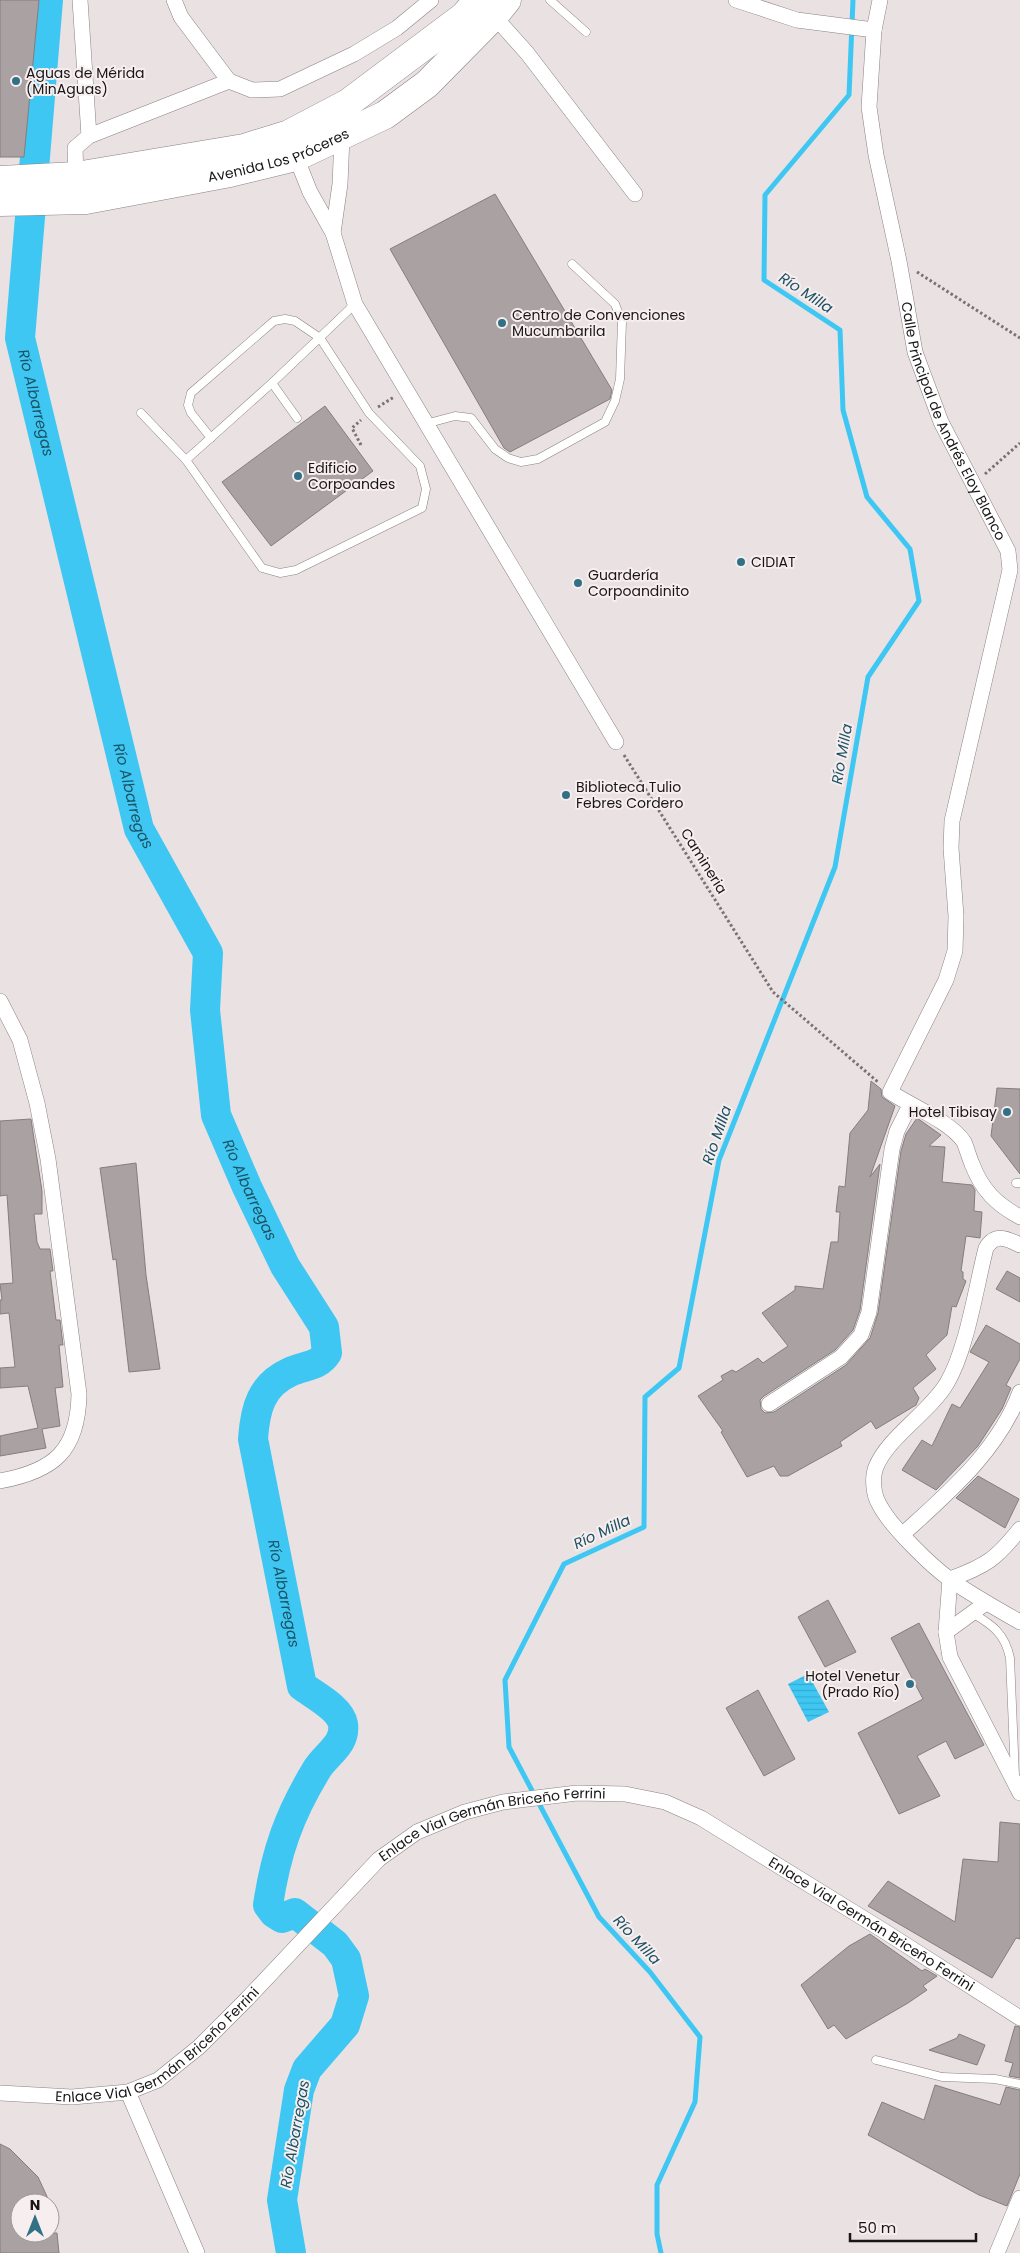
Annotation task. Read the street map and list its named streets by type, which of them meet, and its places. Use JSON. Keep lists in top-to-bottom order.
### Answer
{
  "streets": {
    "highway": ["Avenida Los Próceres"],
    "street": ["Calle Principal de Andrés Eloy Blanco", "Enlace Vial Germán Briceño Ferrini"],
    "path": ["Camineria"]
  },
  "crossings": [
    ["Calle Principal de Andrés Eloy Blanco", "Camineria"]
  ],
  "water": ["Río Milla", "Río Albarregas"],
  "places": [
    "Aguas de Mérida (MinAguas)",
    "Centro de Convenciones Mucumbarila",
    "Edificio Corpoandes",
    "CIDIAT",
    "Guardería Corpoandinito",
    "Biblioteca Tulio Febres Cordero",
    "Hotel Tibisay",
    "Hotel Venetur (Prado Río)"
  ],
  "scale_bar": "50 m",
  "north": "top"
}
